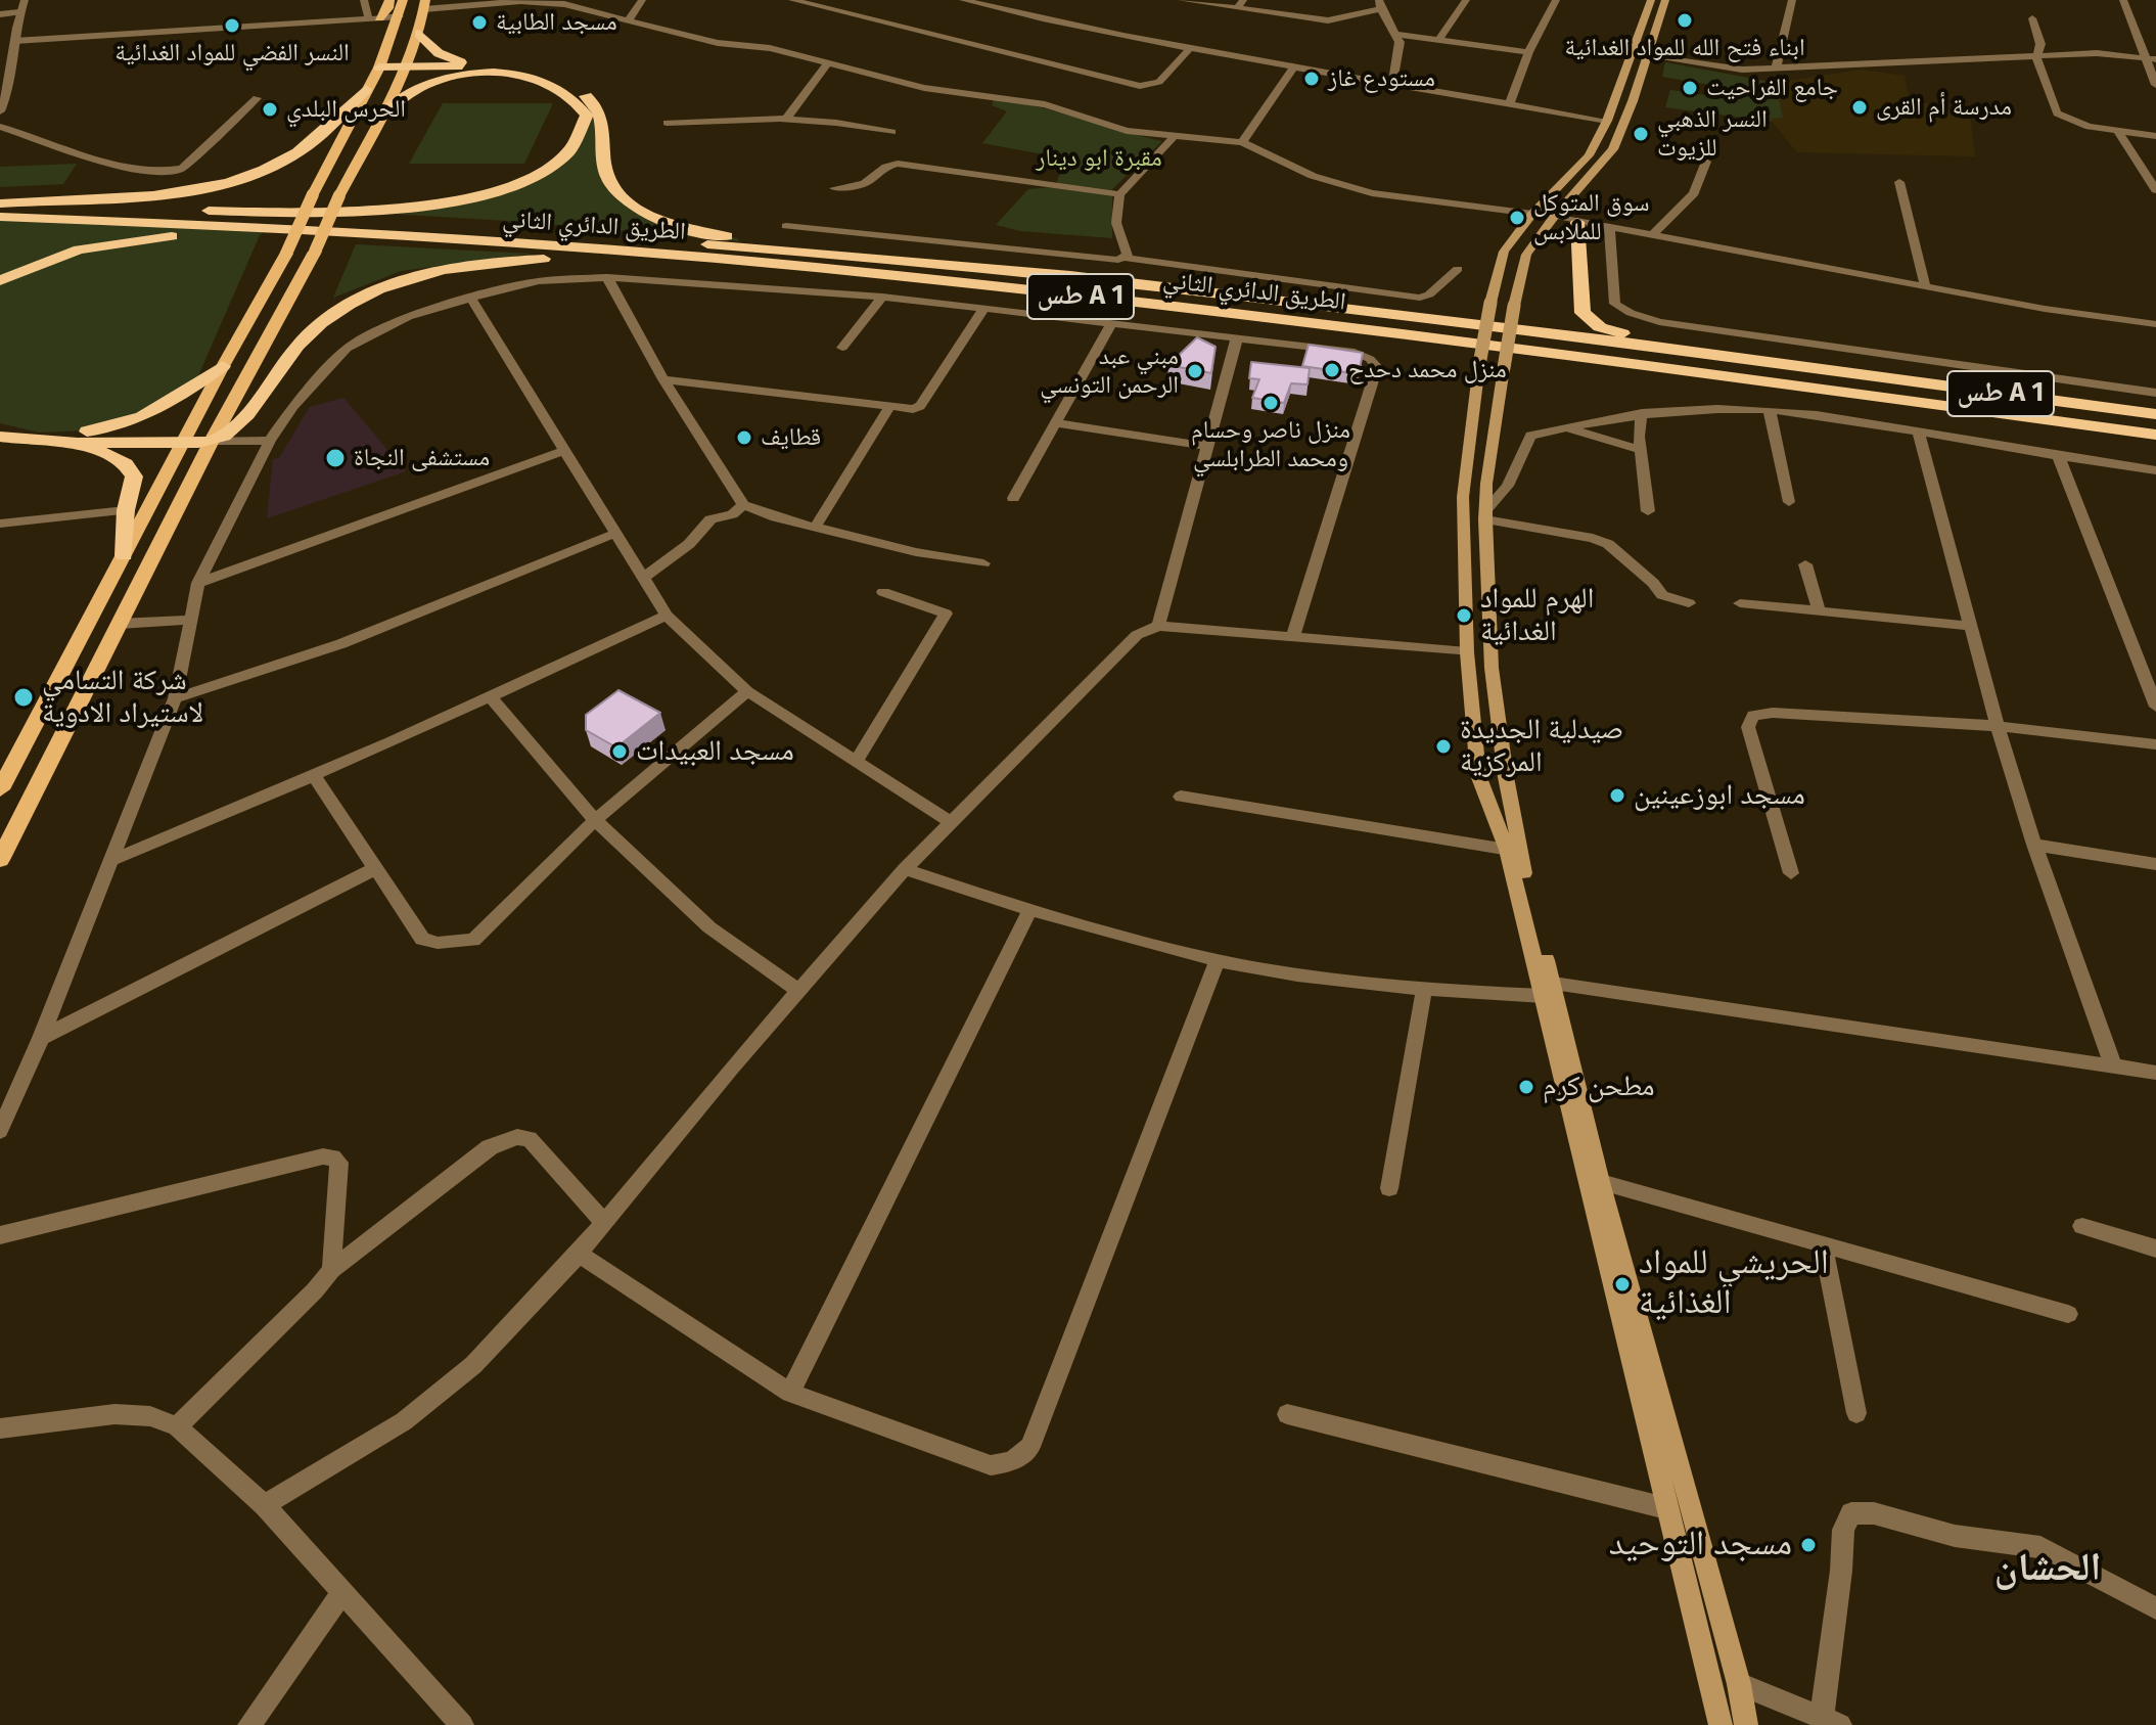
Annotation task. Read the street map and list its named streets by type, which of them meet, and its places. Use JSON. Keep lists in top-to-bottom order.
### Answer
{
  "streets": {
    "highway": ["الطريق الدائري الثاني", "طس A 1"]
  },
  "districts": ["الحشان"],
  "parks": ["مقبرة ابو دينار"],
  "places": [
    "ابناء فتح الله للمواد الغدائية",
    "مسجد الطابية",
    "النسر الفضي للمواد الغدائية",
    "مستودع غاز",
    "جامع الفراحيت",
    "مدرسة أم القرى",
    "الحرس البلدي",
    "النسر الذهبي للزيوت",
    "سوق المتوكل للملابس",
    "منزل محمد دحدح",
    "مبني عبد الرحمن التونسي",
    "منزل ناصر وحسام ومحمد الطرابلسي",
    "قطايف",
    "مستشفى النجاة",
    "الهرم للمواد الغدائية",
    "شركة التسامي لاستيراد الادوية",
    "صيدلية الجديدة المركزية",
    "مسجد العبيدات",
    "مسجد ابوزعينين",
    "مطحن كرم",
    "الحريشي للمواد الغذائية",
    "مسجد التوحيد"
  ]
}
